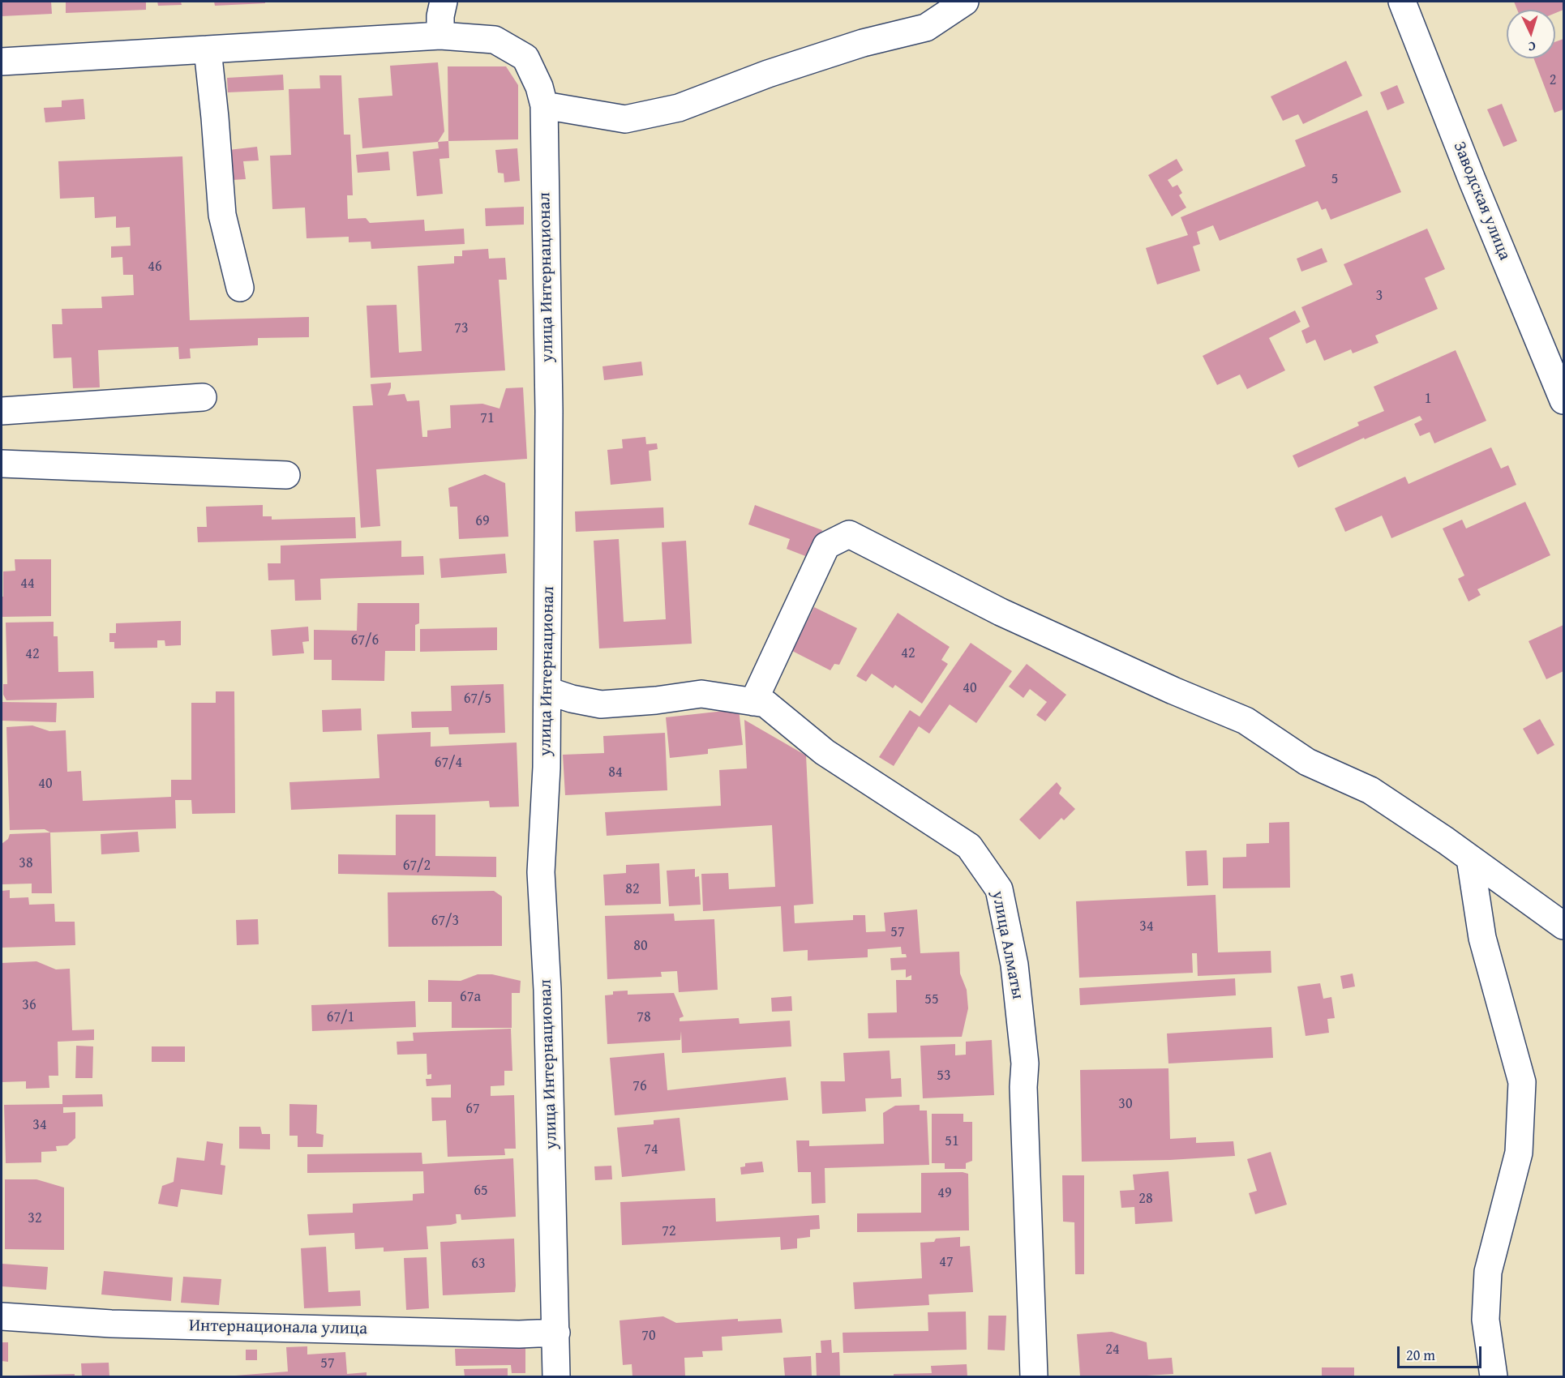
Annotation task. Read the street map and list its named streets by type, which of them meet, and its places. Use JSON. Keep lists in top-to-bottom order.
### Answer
{
  "streets": {
    "street": [
      "Заводская улица",
      "улица Интернационал",
      "улица Алматы",
      "Интернационала улица"
    ]
  },
  "crossings": [
    ["улица Интернационал", "улица Алматы"],
    ["улица Интернационал", "Интернационала улица"]
  ],
  "house_numbers": [
    "2",
    "5",
    "46",
    "3",
    "73",
    "1",
    "71",
    "69",
    "44",
    "67/6",
    "42",
    "42",
    "40",
    "67/5",
    "67/4",
    "84",
    "40",
    "38",
    "67/2",
    "82",
    "67/3",
    "34",
    "57",
    "80",
    "67а",
    "55",
    "36",
    "67/1",
    "78",
    "53",
    "76",
    "30",
    "67",
    "34",
    "51",
    "74",
    "65",
    "49",
    "28",
    "32",
    "72",
    "47",
    "63",
    "70",
    "24",
    "57"
  ],
  "scale_bar": "20 m",
  "north": "bottom"
}
